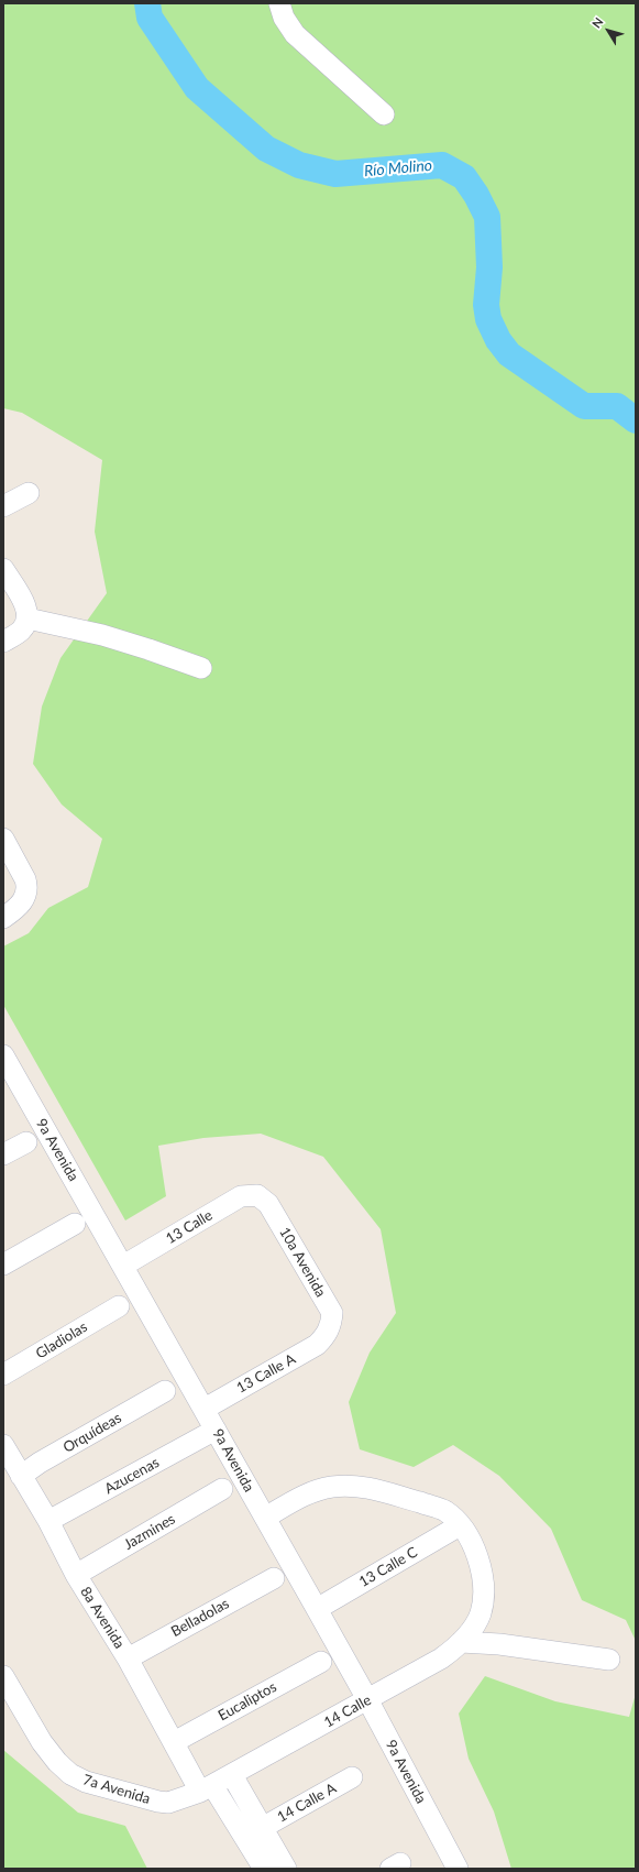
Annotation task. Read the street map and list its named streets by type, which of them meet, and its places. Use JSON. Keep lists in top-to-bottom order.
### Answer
{
  "streets": {
    "street": [
      "9a Avenida",
      "13 Calle",
      "10a Avenida",
      "Gladiolas",
      "13 Calle A",
      "Orquídeas",
      "Azucenas",
      "Jazmines",
      "13 Calle C",
      "8a Avenida",
      "Belladolas",
      "Eucaliptos",
      "14 Calle",
      "7a Avenida",
      "14 Calle A"
    ]
  },
  "crossings": [
    ["9a Avenida", "13 Calle"],
    ["9a Avenida", "13 Calle A"],
    ["9a Avenida", "Azucenas"],
    ["9a Avenida", "13 Calle C"],
    ["9a Avenida", "14 Calle"],
    ["13 Calle", "10a Avenida"],
    ["10a Avenida", "13 Calle A"],
    ["Orquídeas", "8a Avenida"],
    ["Azucenas", "8a Avenida"],
    ["Jazmines", "8a Avenida"],
    ["13 Calle C", "14 Calle"],
    ["8a Avenida", "Belladolas"],
    ["8a Avenida", "Eucaliptos"],
    ["8a Avenida", "14 Calle"],
    ["8a Avenida", "7a Avenida"],
    ["14 Calle", "7a Avenida"]
  ],
  "water": ["Río Molino"],
  "north": "top left"
}
